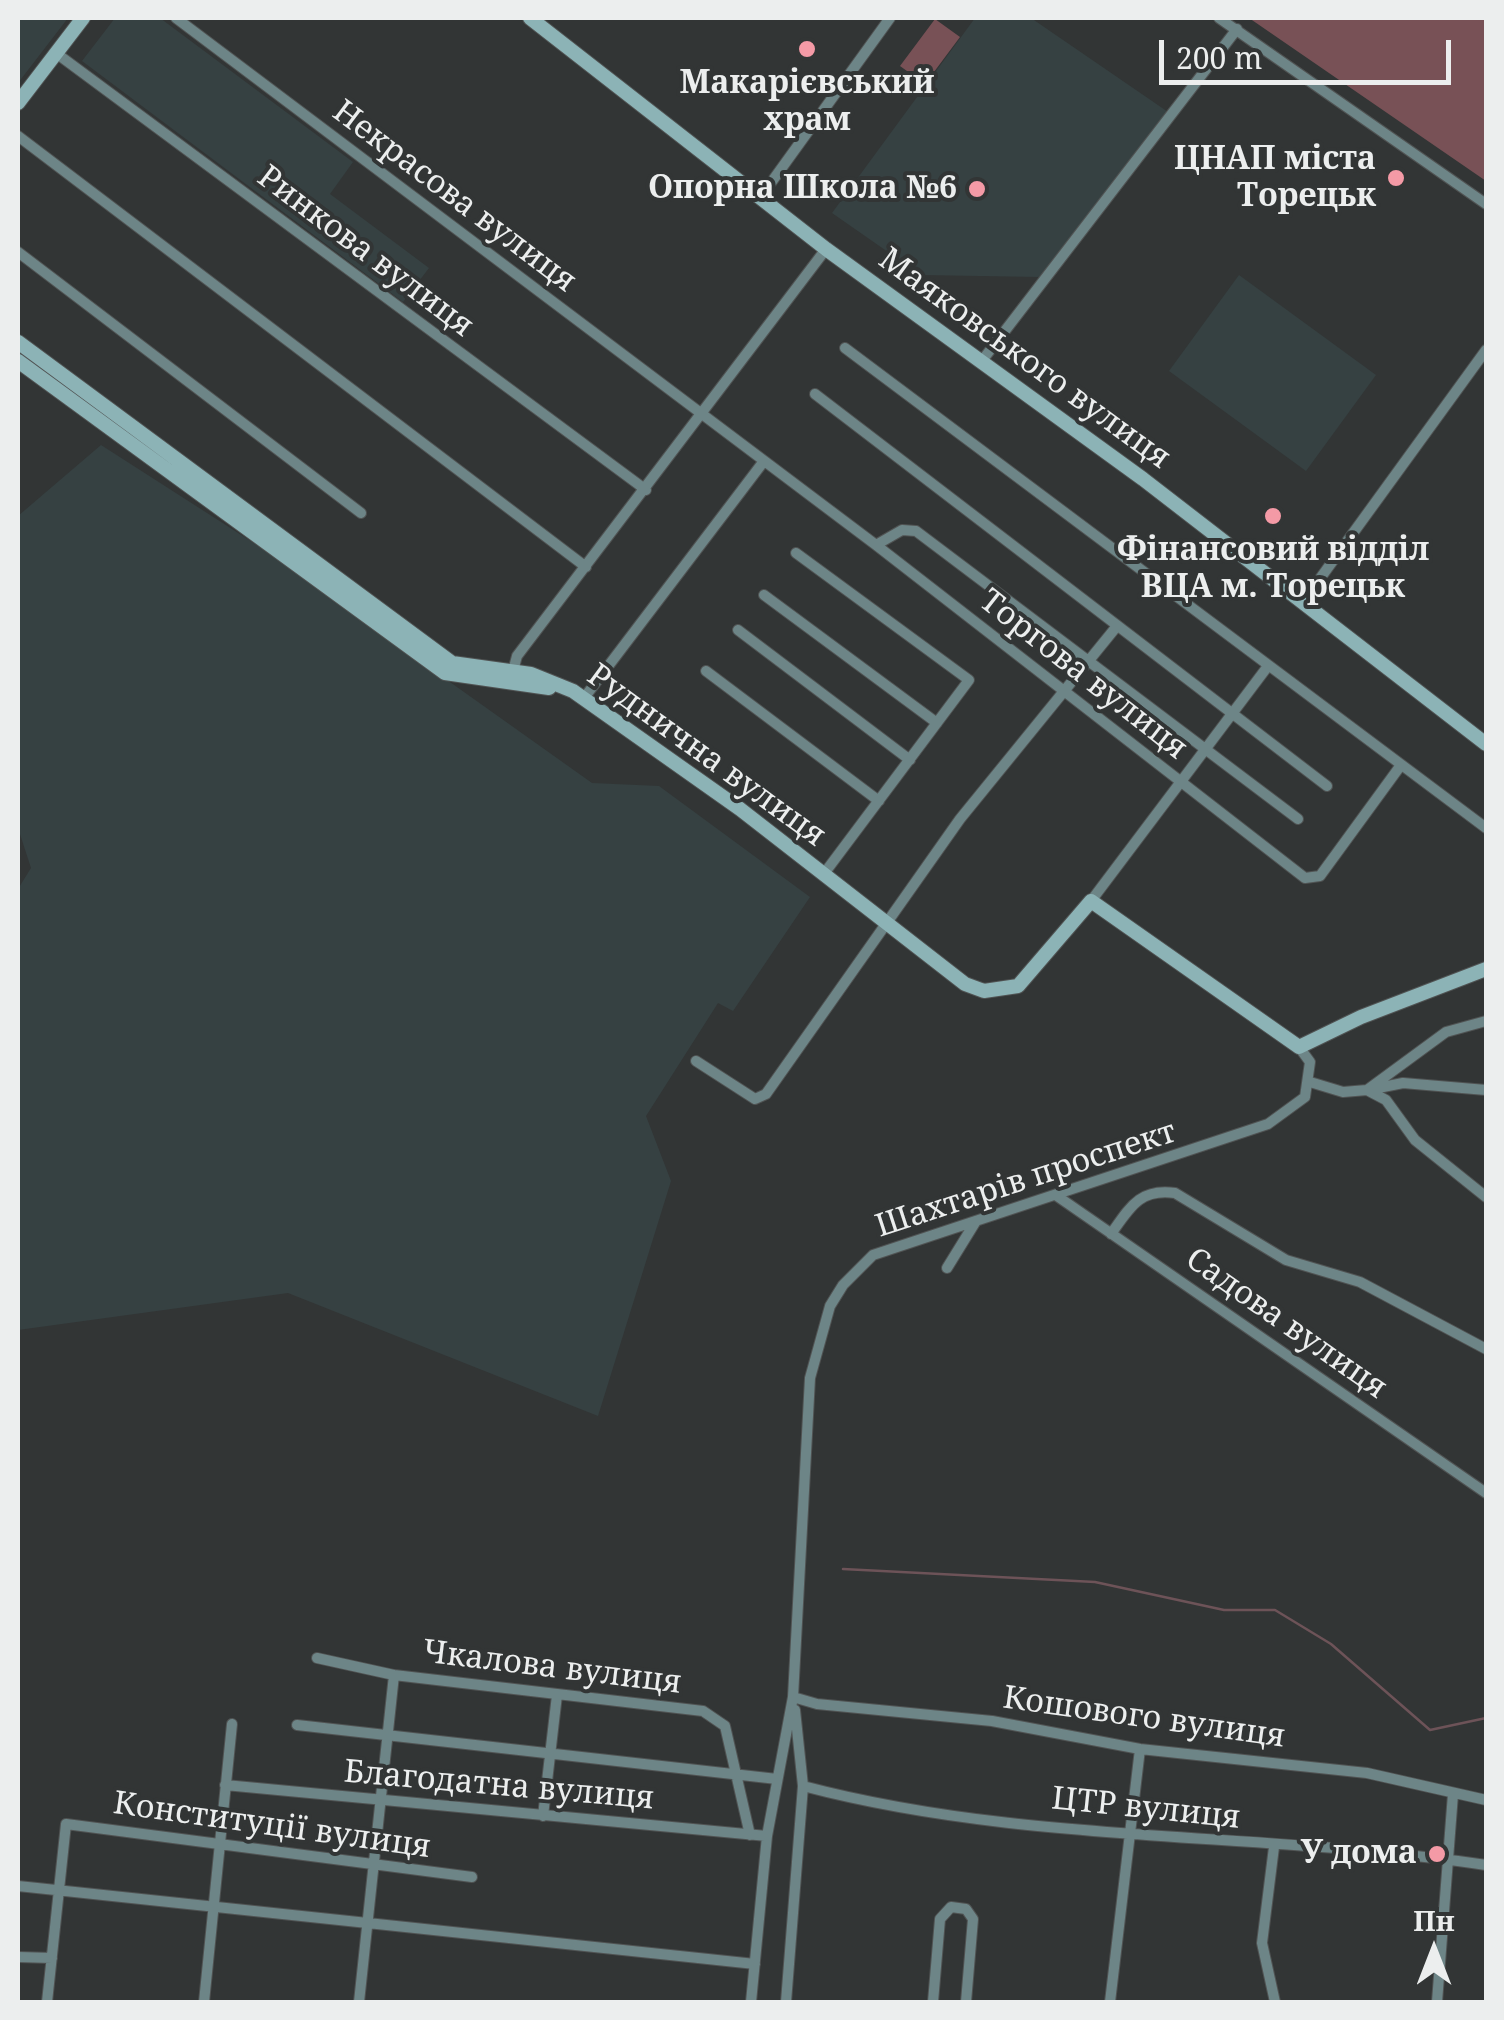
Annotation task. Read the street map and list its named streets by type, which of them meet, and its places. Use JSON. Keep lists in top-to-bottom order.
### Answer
{
  "streets": {
    "main road": ["Маяковського вулиця", "Руднична вулиця"],
    "street": [
      "Некрасова вулиця",
      "Ринкова вулиця",
      "Торгова вулиця",
      "Шахтарів проспект",
      "Садова вулиця",
      "Чкалова вулиця",
      "Кошового вулиця",
      "Благодатна вулиця",
      "ЦТР вулиця",
      "Конституції вулиця"
    ]
  },
  "crossings": [
    ["Некрасова вулиця", "Торгова вулиця"],
    ["Торгова вулиця", "Руднична вулиця"],
    ["Шахтарів проспект", "Садова вулиця"],
    ["Шахтарів проспект", "Кошового вулиця"],
    ["Шахтарів проспект", "Благодатна вулиця"],
    ["Шахтарів проспект", "ЦТР вулиця"],
    ["Чкалова вулиця", "Благодатна вулиця"]
  ],
  "places": [
    "Макарієвський храм",
    "ЦНАП міста Торецьк",
    "Опорна Школа №6",
    "Фінансовий відділ ВЦА м. Торецьк",
    "У дома"
  ],
  "scale_bar": "200 m",
  "north": "top"
}
